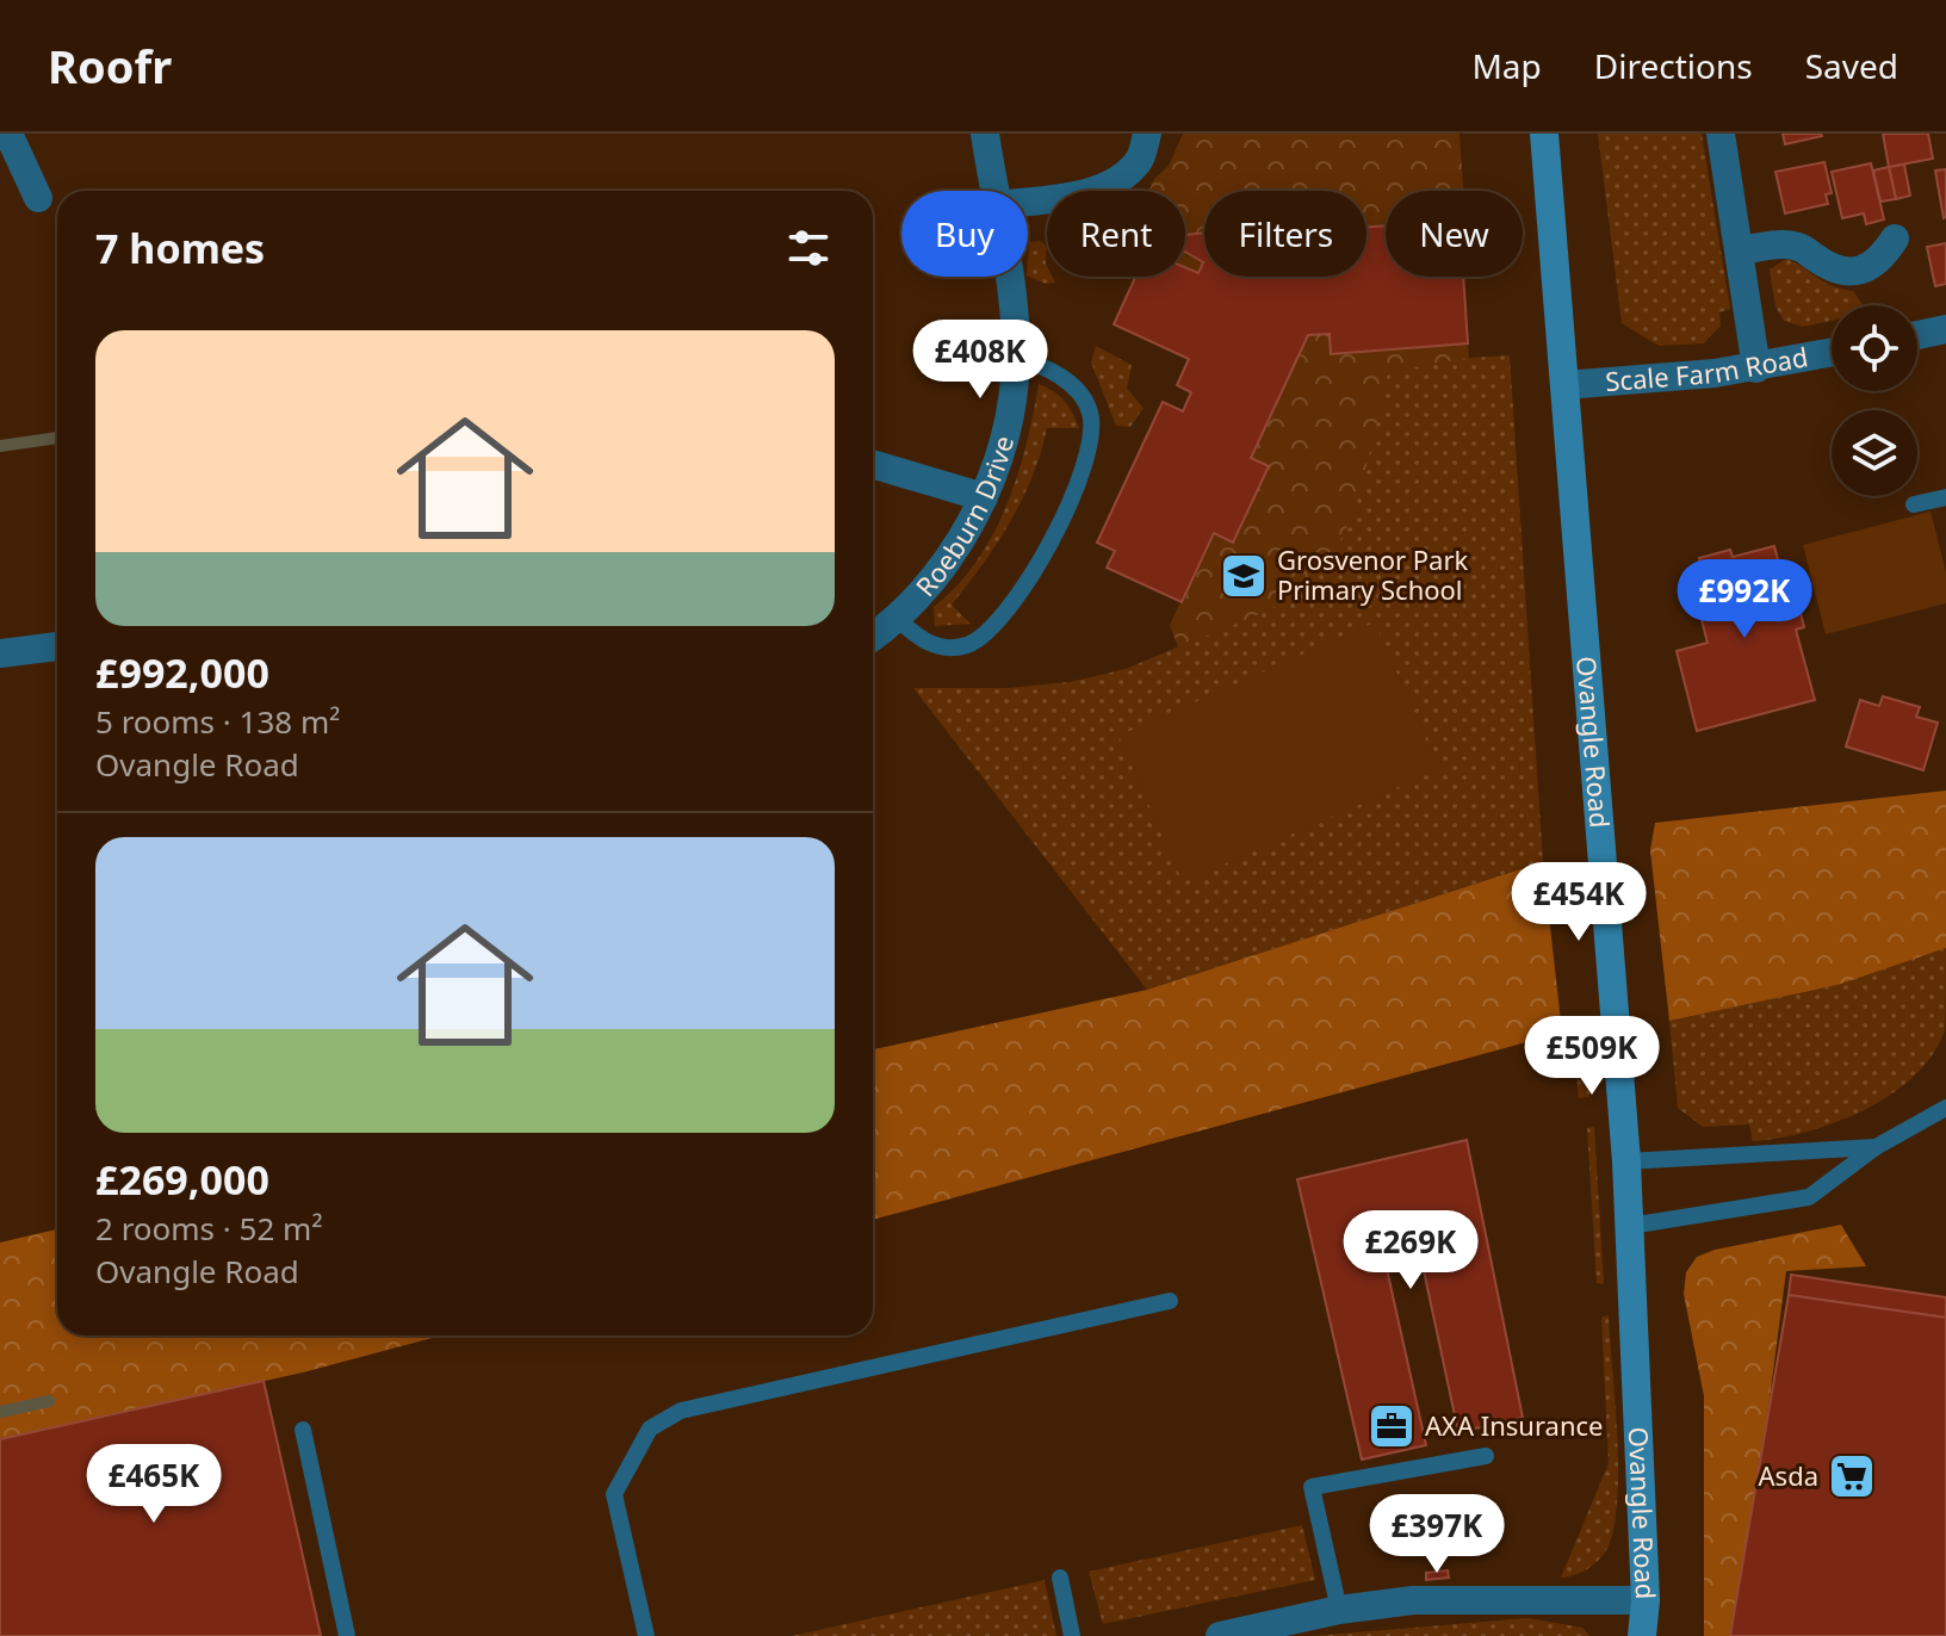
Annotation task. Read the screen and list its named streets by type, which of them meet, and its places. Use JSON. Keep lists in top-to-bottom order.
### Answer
{
  "streets": {
    "main road": ["Ovangle Road"],
    "street": ["Scale Farm Road", "Roeburn Drive"]
  },
  "crossings": [
    ["Scale Farm Road", "Ovangle Road"]
  ],
  "places": {
    "school or university": ["Grosvenor Park Primary School"],
    "office": ["AXA Insurance"],
    "supermarket": ["Asda"]
  },
  "page": {
    "header": "Roofr",
    "nav": ["Map", "Directions", "Saved"],
    "chip": [
      "Buy",
      "Rent",
      "Filters",
      "New"
    ],
    "heading": "7 homes",
    "list": [
      {
        "name": "£992,000",
        "note": "5 rooms · 138 m² · Ovangle Road"
      },
      {
        "name": "£269,000",
        "note": "2 rooms · 52 m² · Ovangle Road"
      }
    ],
    "price": [
      "£408K",
      "£992K",
      "£454K",
      "£509K",
      "£269K",
      "£465K",
      "£397K"
    ]
  }
}
